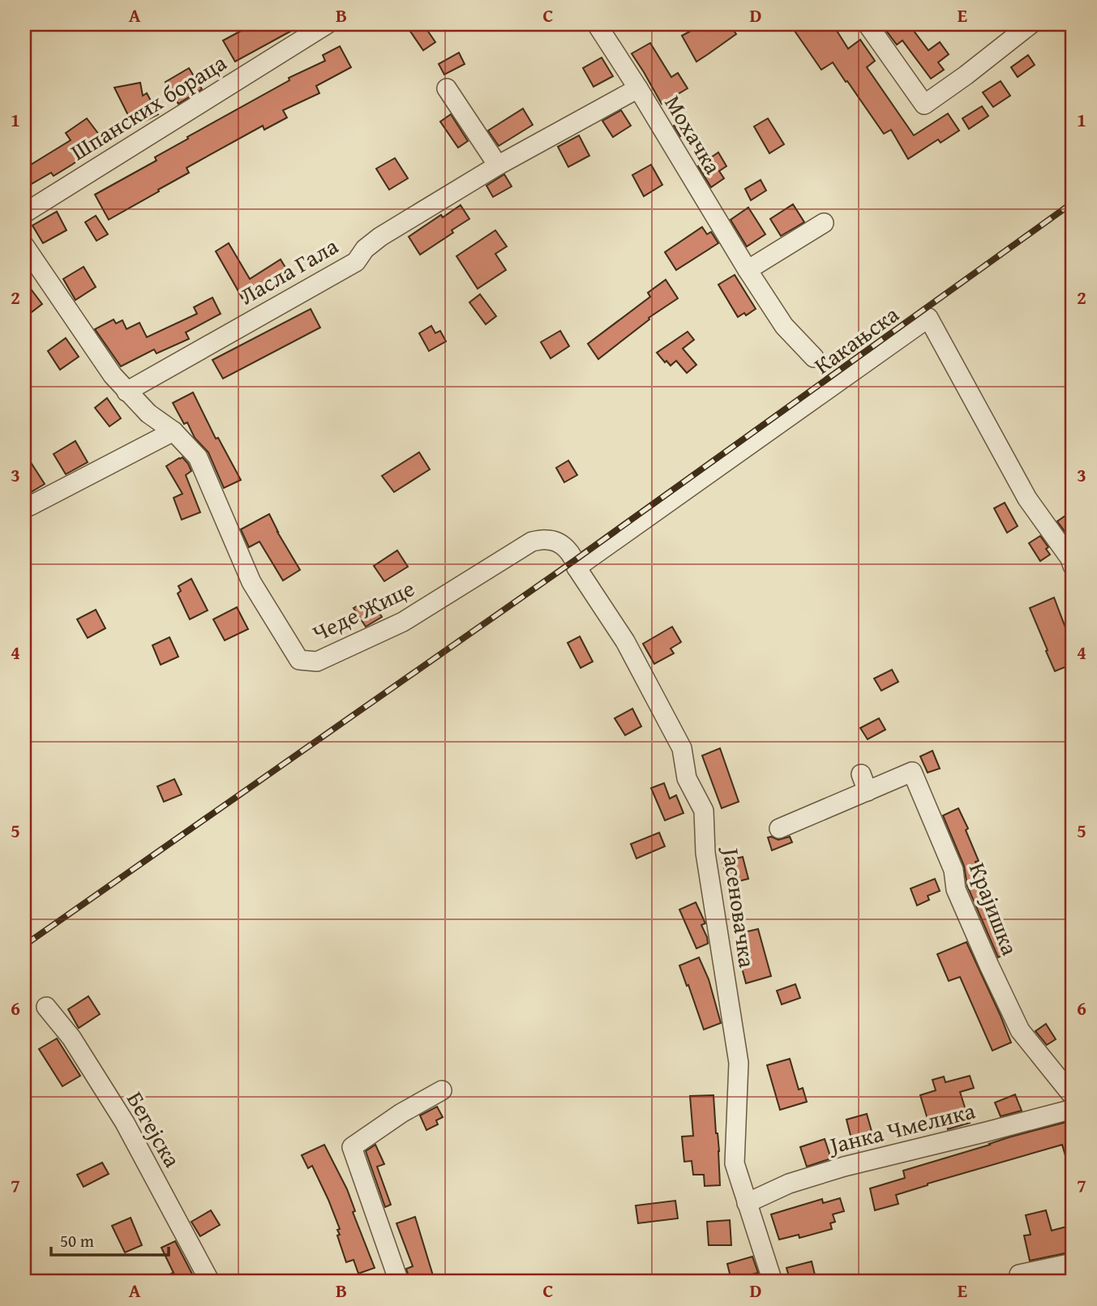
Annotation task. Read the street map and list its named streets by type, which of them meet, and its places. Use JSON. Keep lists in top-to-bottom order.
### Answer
{
  "streets": {
    "street": [
      "Шпанских бораца",
      "Мохачка",
      "Ласла Гала",
      "Какањска",
      "Чеде Жице",
      "Јасеновачка",
      "Крајишка",
      "Јанка Чмелика",
      "Бегејска"
    ]
  },
  "crossings": [
    ["Мохачка", "Ласла Гала"],
    ["Ласла Гала", "Чеде Жице"],
    ["Какањска", "Чеде Жице"],
    ["Какањска", "Јасеновачка"],
    ["Чеде Жице", "Јасеновачка"],
    ["Јасеновачка", "Јанка Чмелика"]
  ],
  "scale_bar": "50 m",
  "grid": {
    "columns": [
      "A",
      "B",
      "C",
      "D",
      "E"
    ],
    "rows": [
      "1",
      "2",
      "3",
      "4",
      "5",
      "6",
      "7"
    ]
  }
}
